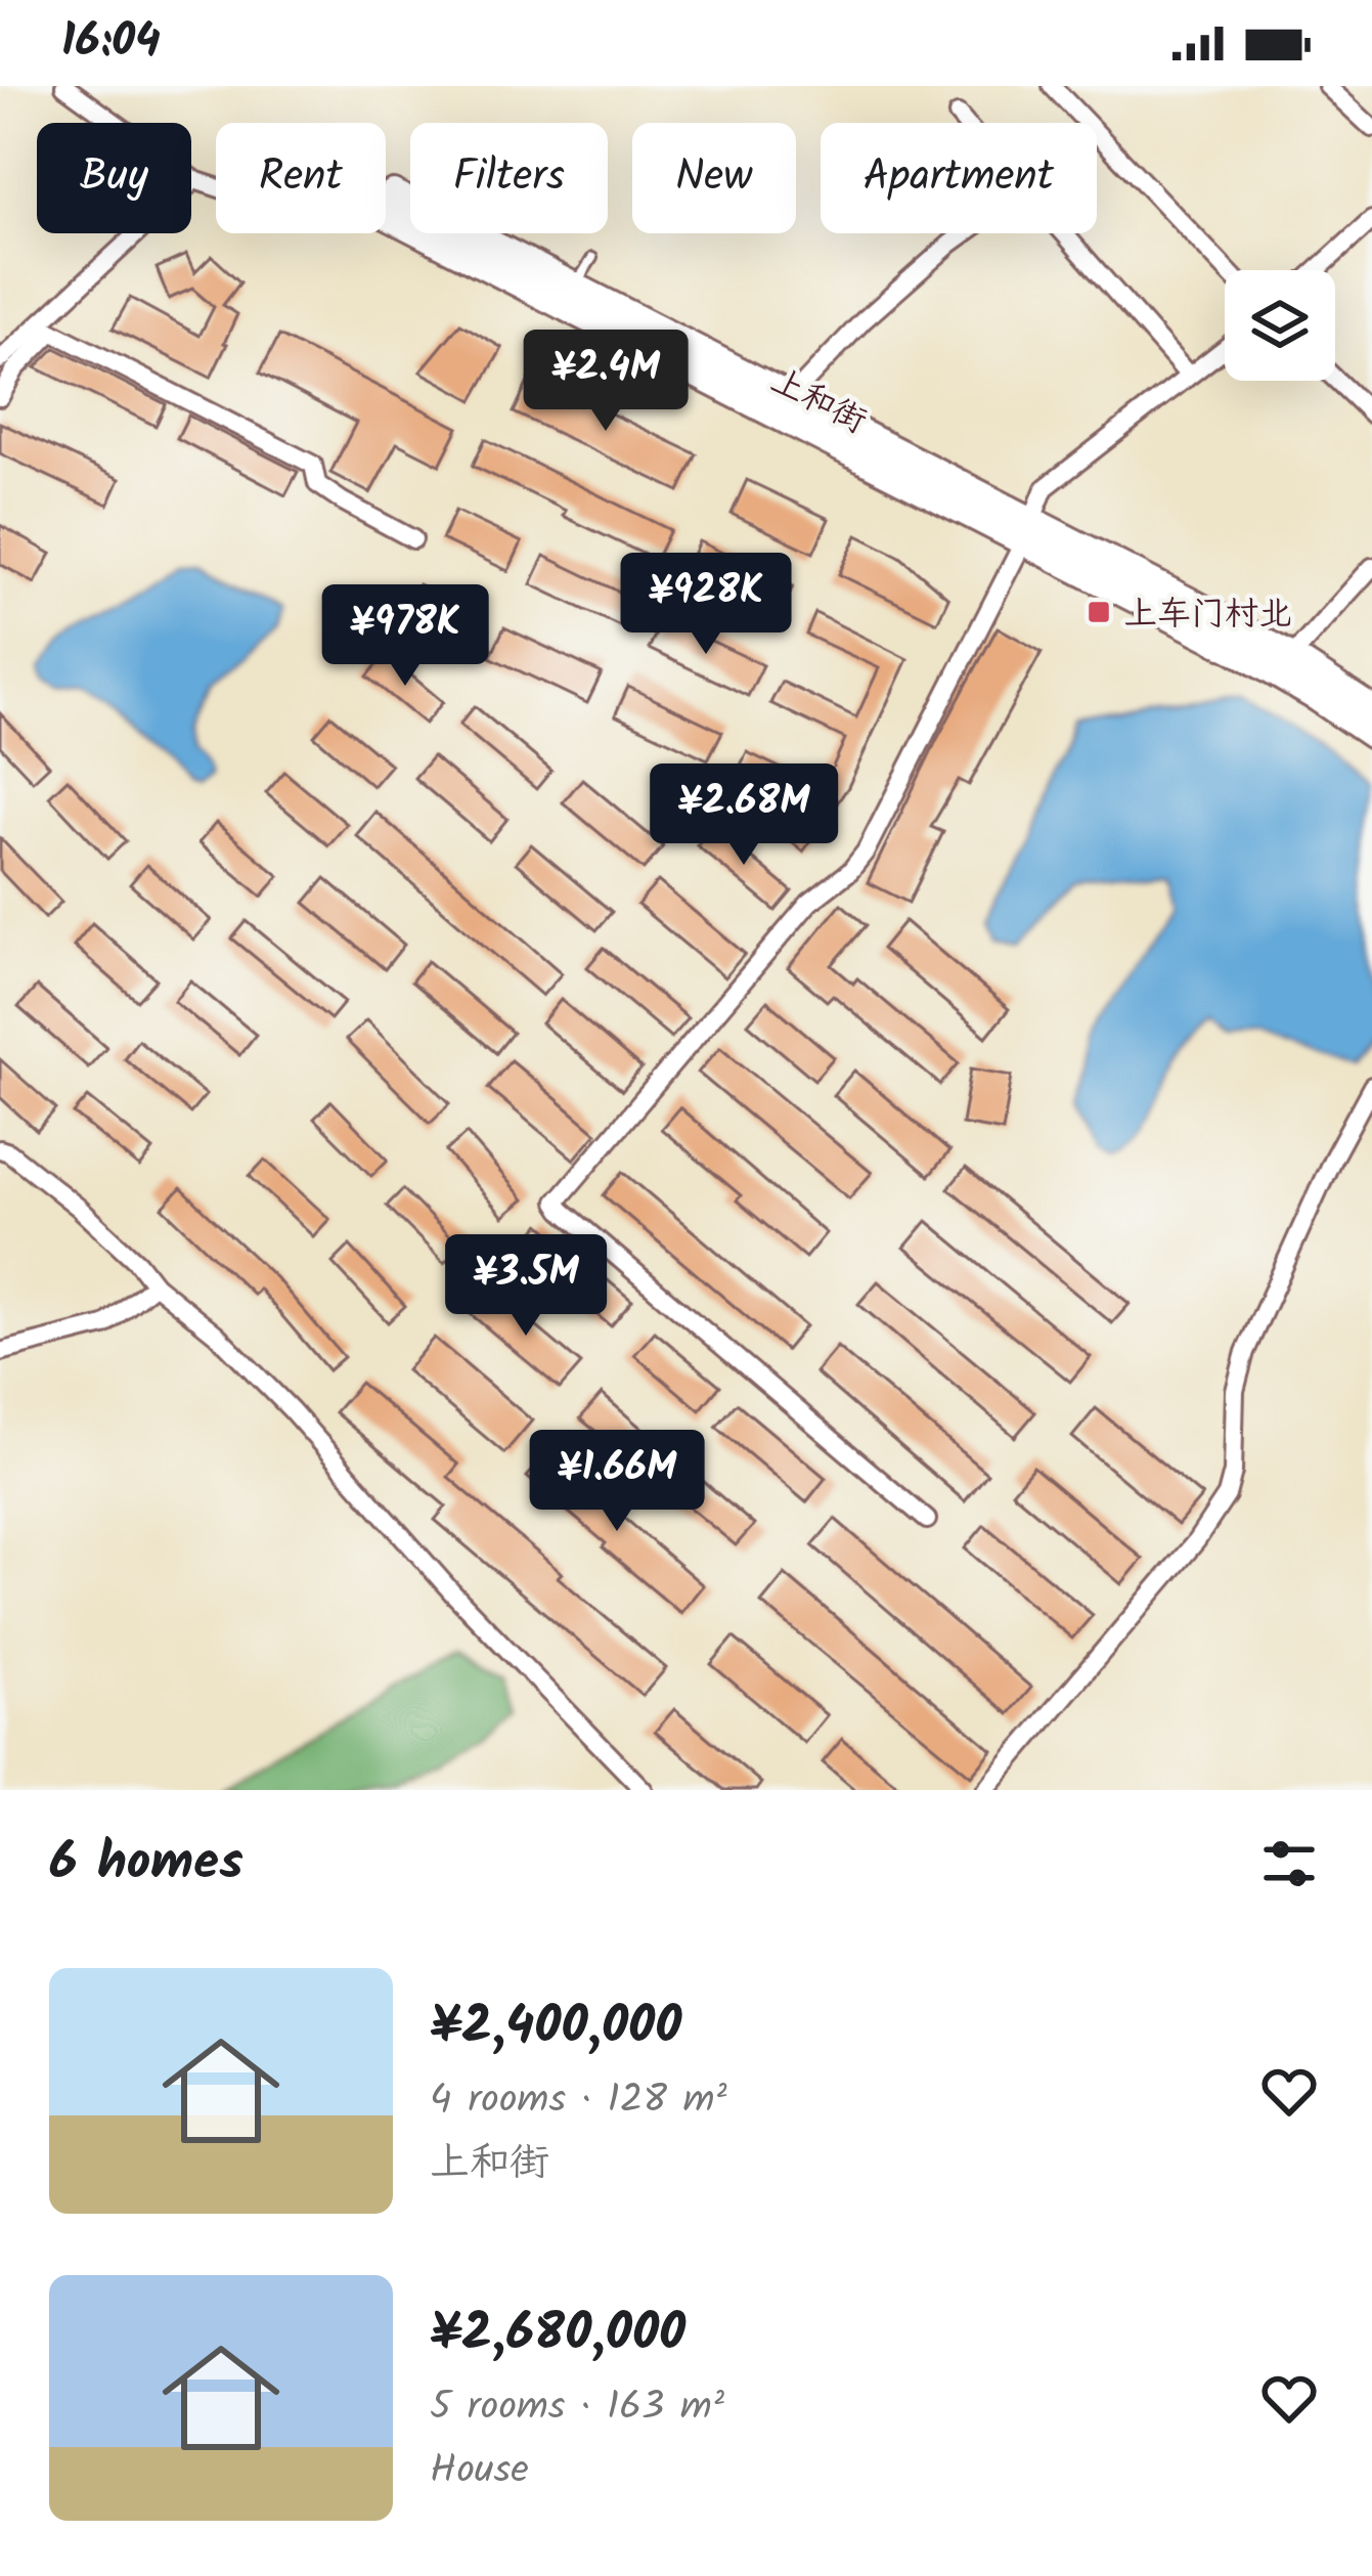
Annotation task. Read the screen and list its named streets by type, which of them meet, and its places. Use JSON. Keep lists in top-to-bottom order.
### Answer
{
  "streets": {
    "street": ["上和街"]
  },
  "places": {
    "transit": ["上车门村北"]
  },
  "page": {
    "status": "16:04",
    "chip": [
      "Buy",
      "Rent",
      "Filters",
      "New",
      "Apartment"
    ],
    "price": [
      "¥2.4M",
      "¥928K",
      "¥978K",
      "¥2.68M",
      "¥3.5M",
      "¥1.66M"
    ],
    "heading": "6 homes",
    "list": [
      {
        "name": "¥2,400,000",
        "note": "4 rooms · 128 m² · 上和街"
      },
      {
        "name": "¥2,680,000",
        "note": "5 rooms · 163 m² · House"
      }
    ]
  }
}
